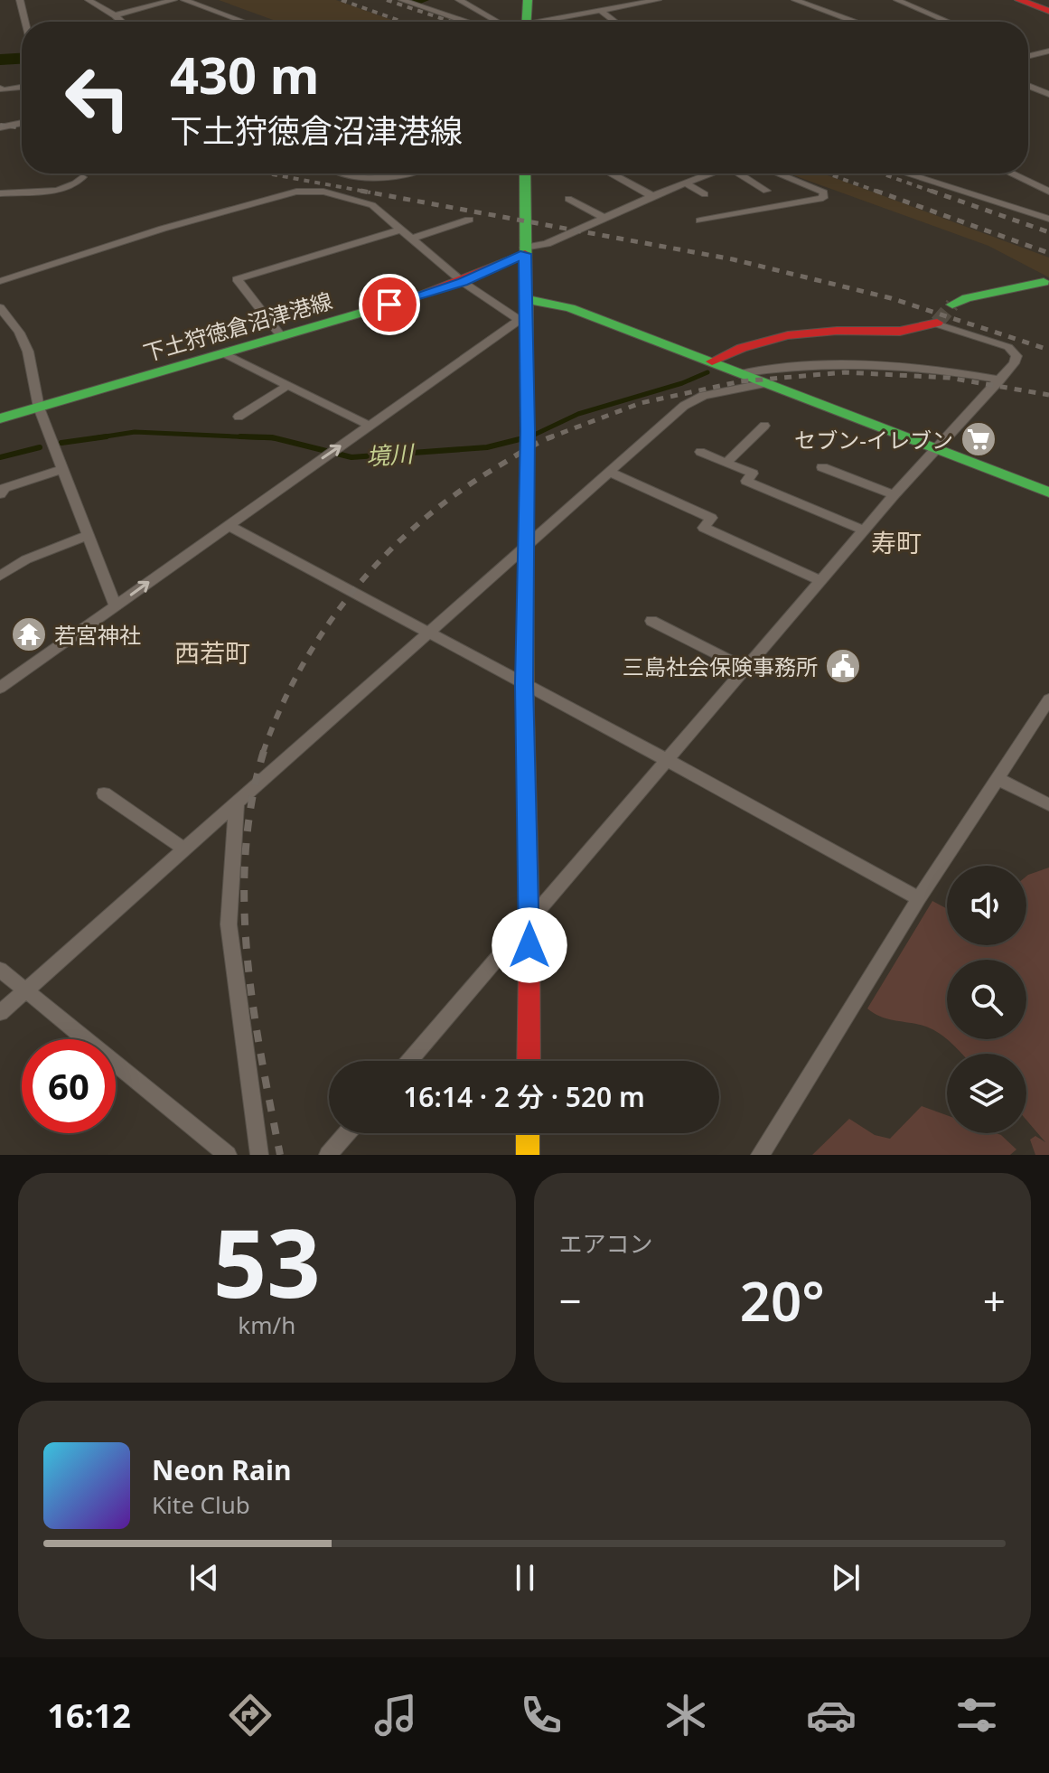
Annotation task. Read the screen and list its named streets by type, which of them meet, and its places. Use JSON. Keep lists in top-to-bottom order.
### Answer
{
  "streets": {
    "main road": ["下土狩徳倉沼津港線"]
  },
  "districts": ["寿町", "西若町"],
  "water": ["境川"],
  "places": {
    "supermarket": ["セブン-イレブン"],
    "temple": ["若宮神社"],
    "public building": ["三島社会保険事務所"]
  },
  "page": {
    "turn": ["430 m", "下土狩徳倉沼津港線"],
    "limit": "60",
    "trip": "16:14 · 2 分 · 520 m",
    "tile": [
      ["53", "km/h"],
      "エアコン"
    ],
    "heat": ["−", "20°", "+"],
    "song": ["Neon Rain", "Kite Club"],
    "tabs": "16:12"
  }
}
